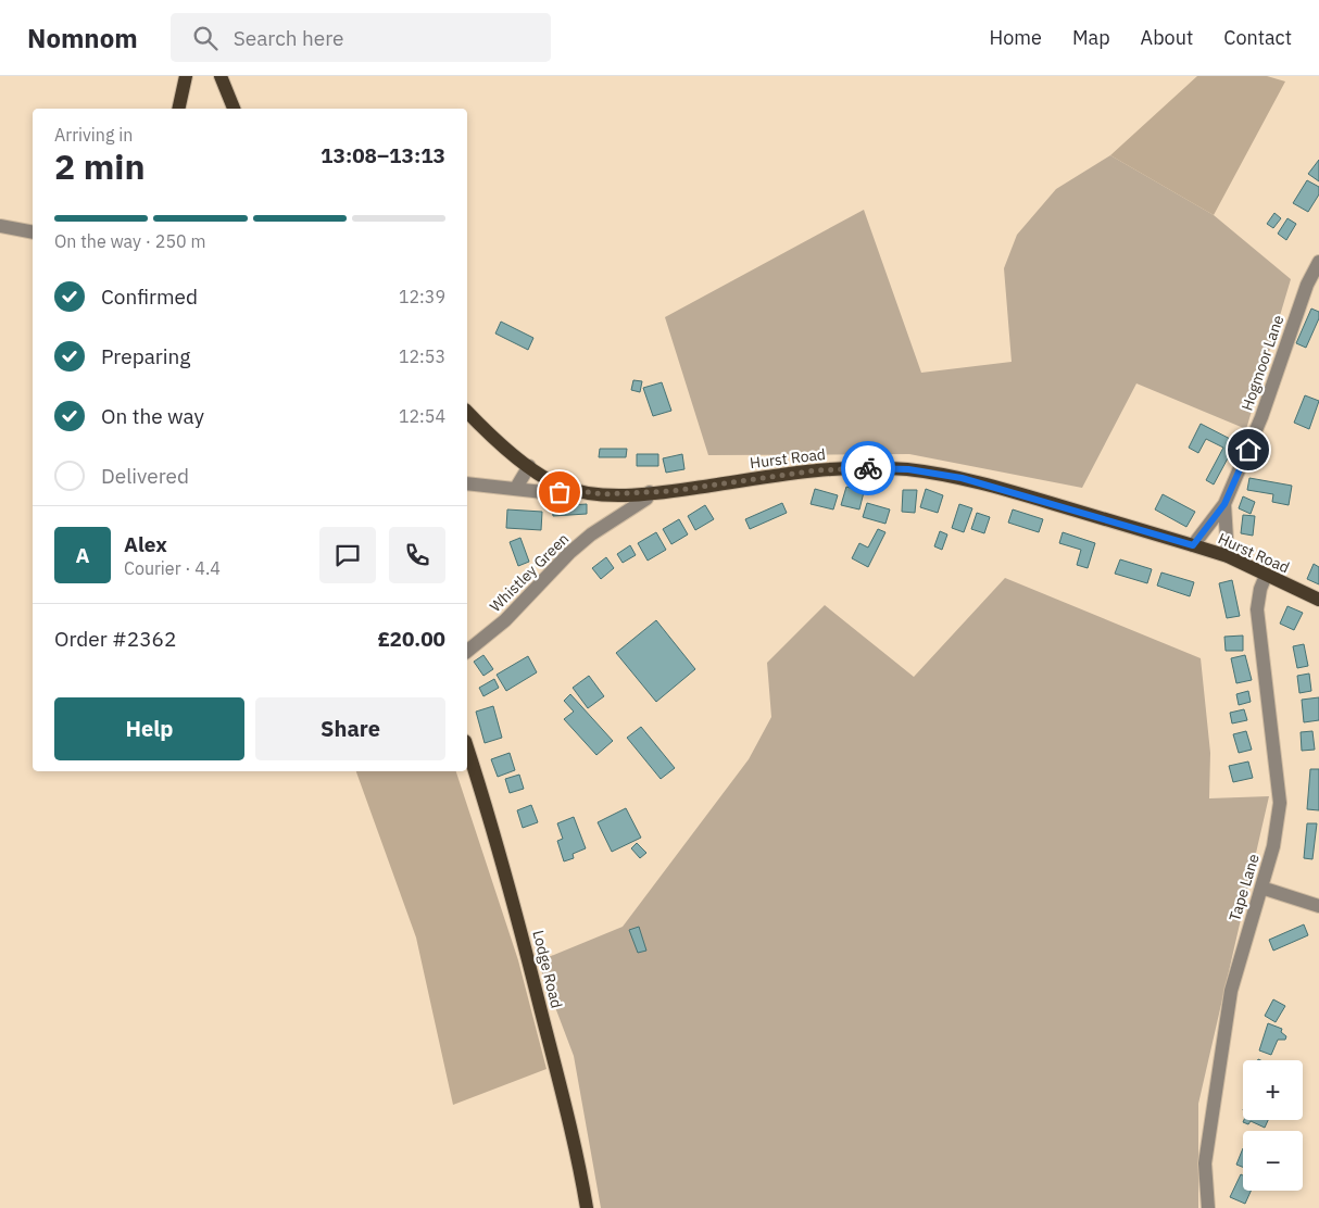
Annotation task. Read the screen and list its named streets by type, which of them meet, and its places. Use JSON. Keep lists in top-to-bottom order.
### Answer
{
  "streets": {
    "main road": ["Hurst Road", "Lodge Road"],
    "street": ["Hogmoor Lane", "Whistley Green", "Tape Lane"]
  },
  "crossings": [
    ["Hogmoor Lane", "Hurst Road"],
    ["Hurst Road", "Whistley Green"],
    ["Hurst Road", "Tape Lane"]
  ],
  "page": {
    "header": "Nomnom",
    "search": "Search here",
    "nav": [
      "Home",
      "Map",
      "About",
      "Contact"
    ],
    "heading": ["2 min", "Arriving in", "13:08–13:13"],
    "panel": [
      "Alex",
      "Courier · 4.4",
      "Order #2362",
      "£20.00"
    ],
    "bar": "On the way · 250 m",
    "list": [
      ["Confirmed", "12:39"],
      ["Preparing", "12:53"],
      ["On the way", "12:54"],
      "Delivered"
    ],
    "round": "A",
    "buttons": ["Help", "Share"],
    "map_buttons": ["+", "−"]
  }
}
